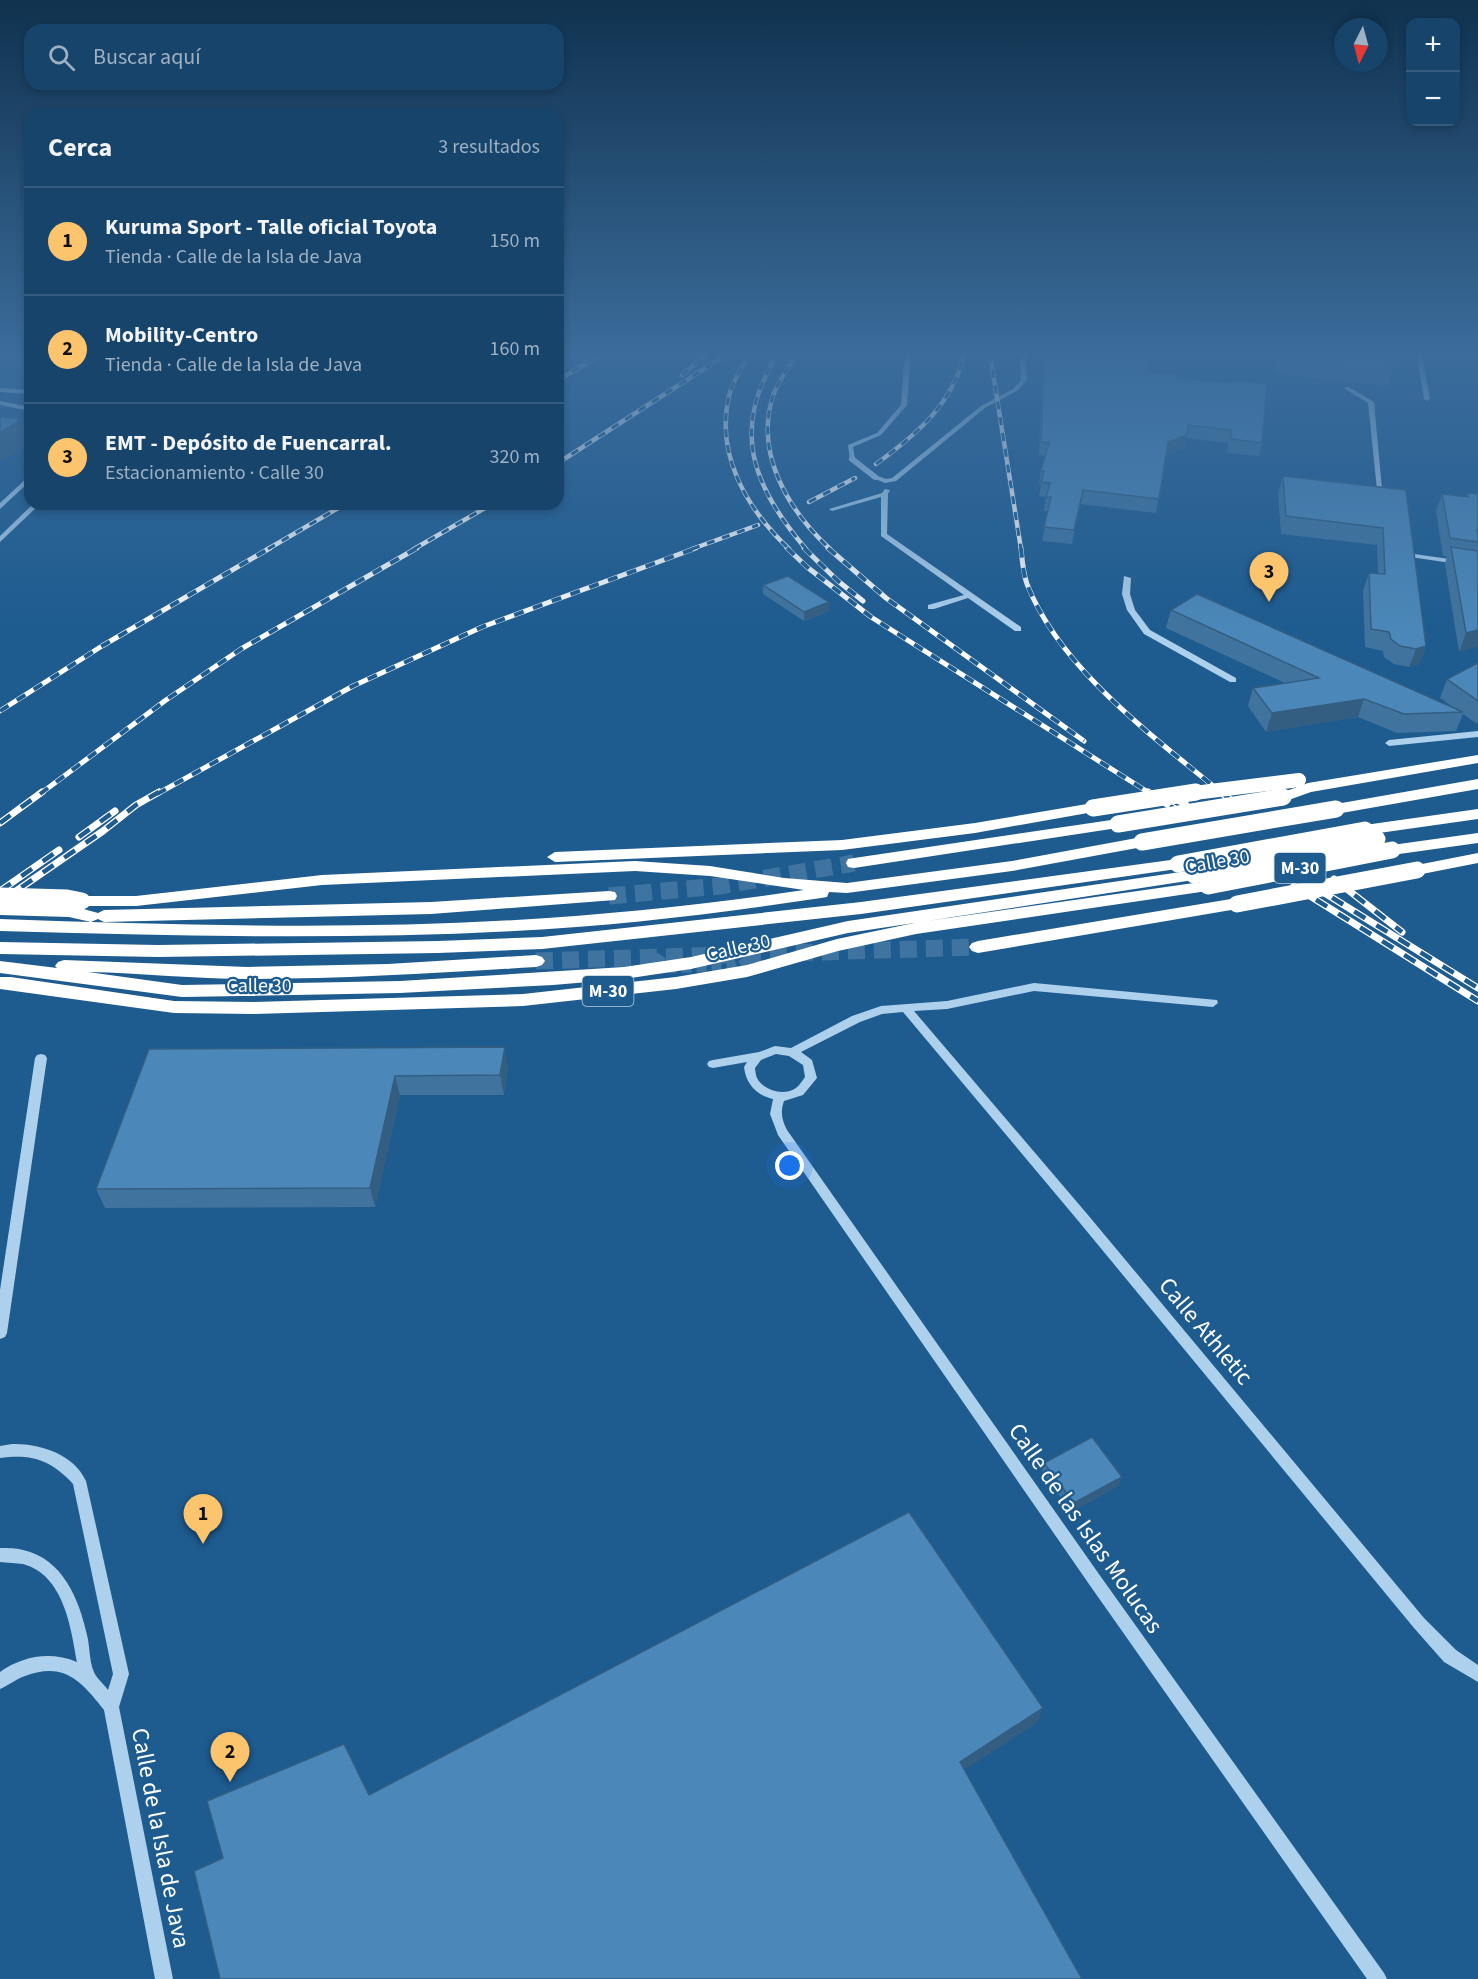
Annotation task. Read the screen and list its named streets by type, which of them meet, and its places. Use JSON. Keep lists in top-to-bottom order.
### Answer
{
  "streets": {
    "highway": ["Calle 30", "M-30"],
    "street": ["Calle Athletic", "Calle de las Islas Molucas", "Calle de la Isla de Java"]
  },
  "north": "bottom",
  "page": {
    "map_buttons": ["+", "−"],
    "search": "Buscar aquí",
    "heading": ["Cerca", "3 resultados"],
    "list": [
      {
        "mark": "1",
        "name": "Kuruma Sport - Talle oficial Toyota",
        "note": "Tienda · Calle de la Isla de Java",
        "value": "150 m"
      },
      {
        "mark": "2",
        "name": "Mobility-Centro",
        "note": "Tienda · Calle de la Isla de Java",
        "value": "160 m"
      },
      {
        "mark": "3",
        "name": "EMT - Depósito de Fuencarral.",
        "note": "Estacionamiento · Calle 30",
        "value": "320 m"
      }
    ],
    "pins": ["3", "1", "2"]
  }
}
